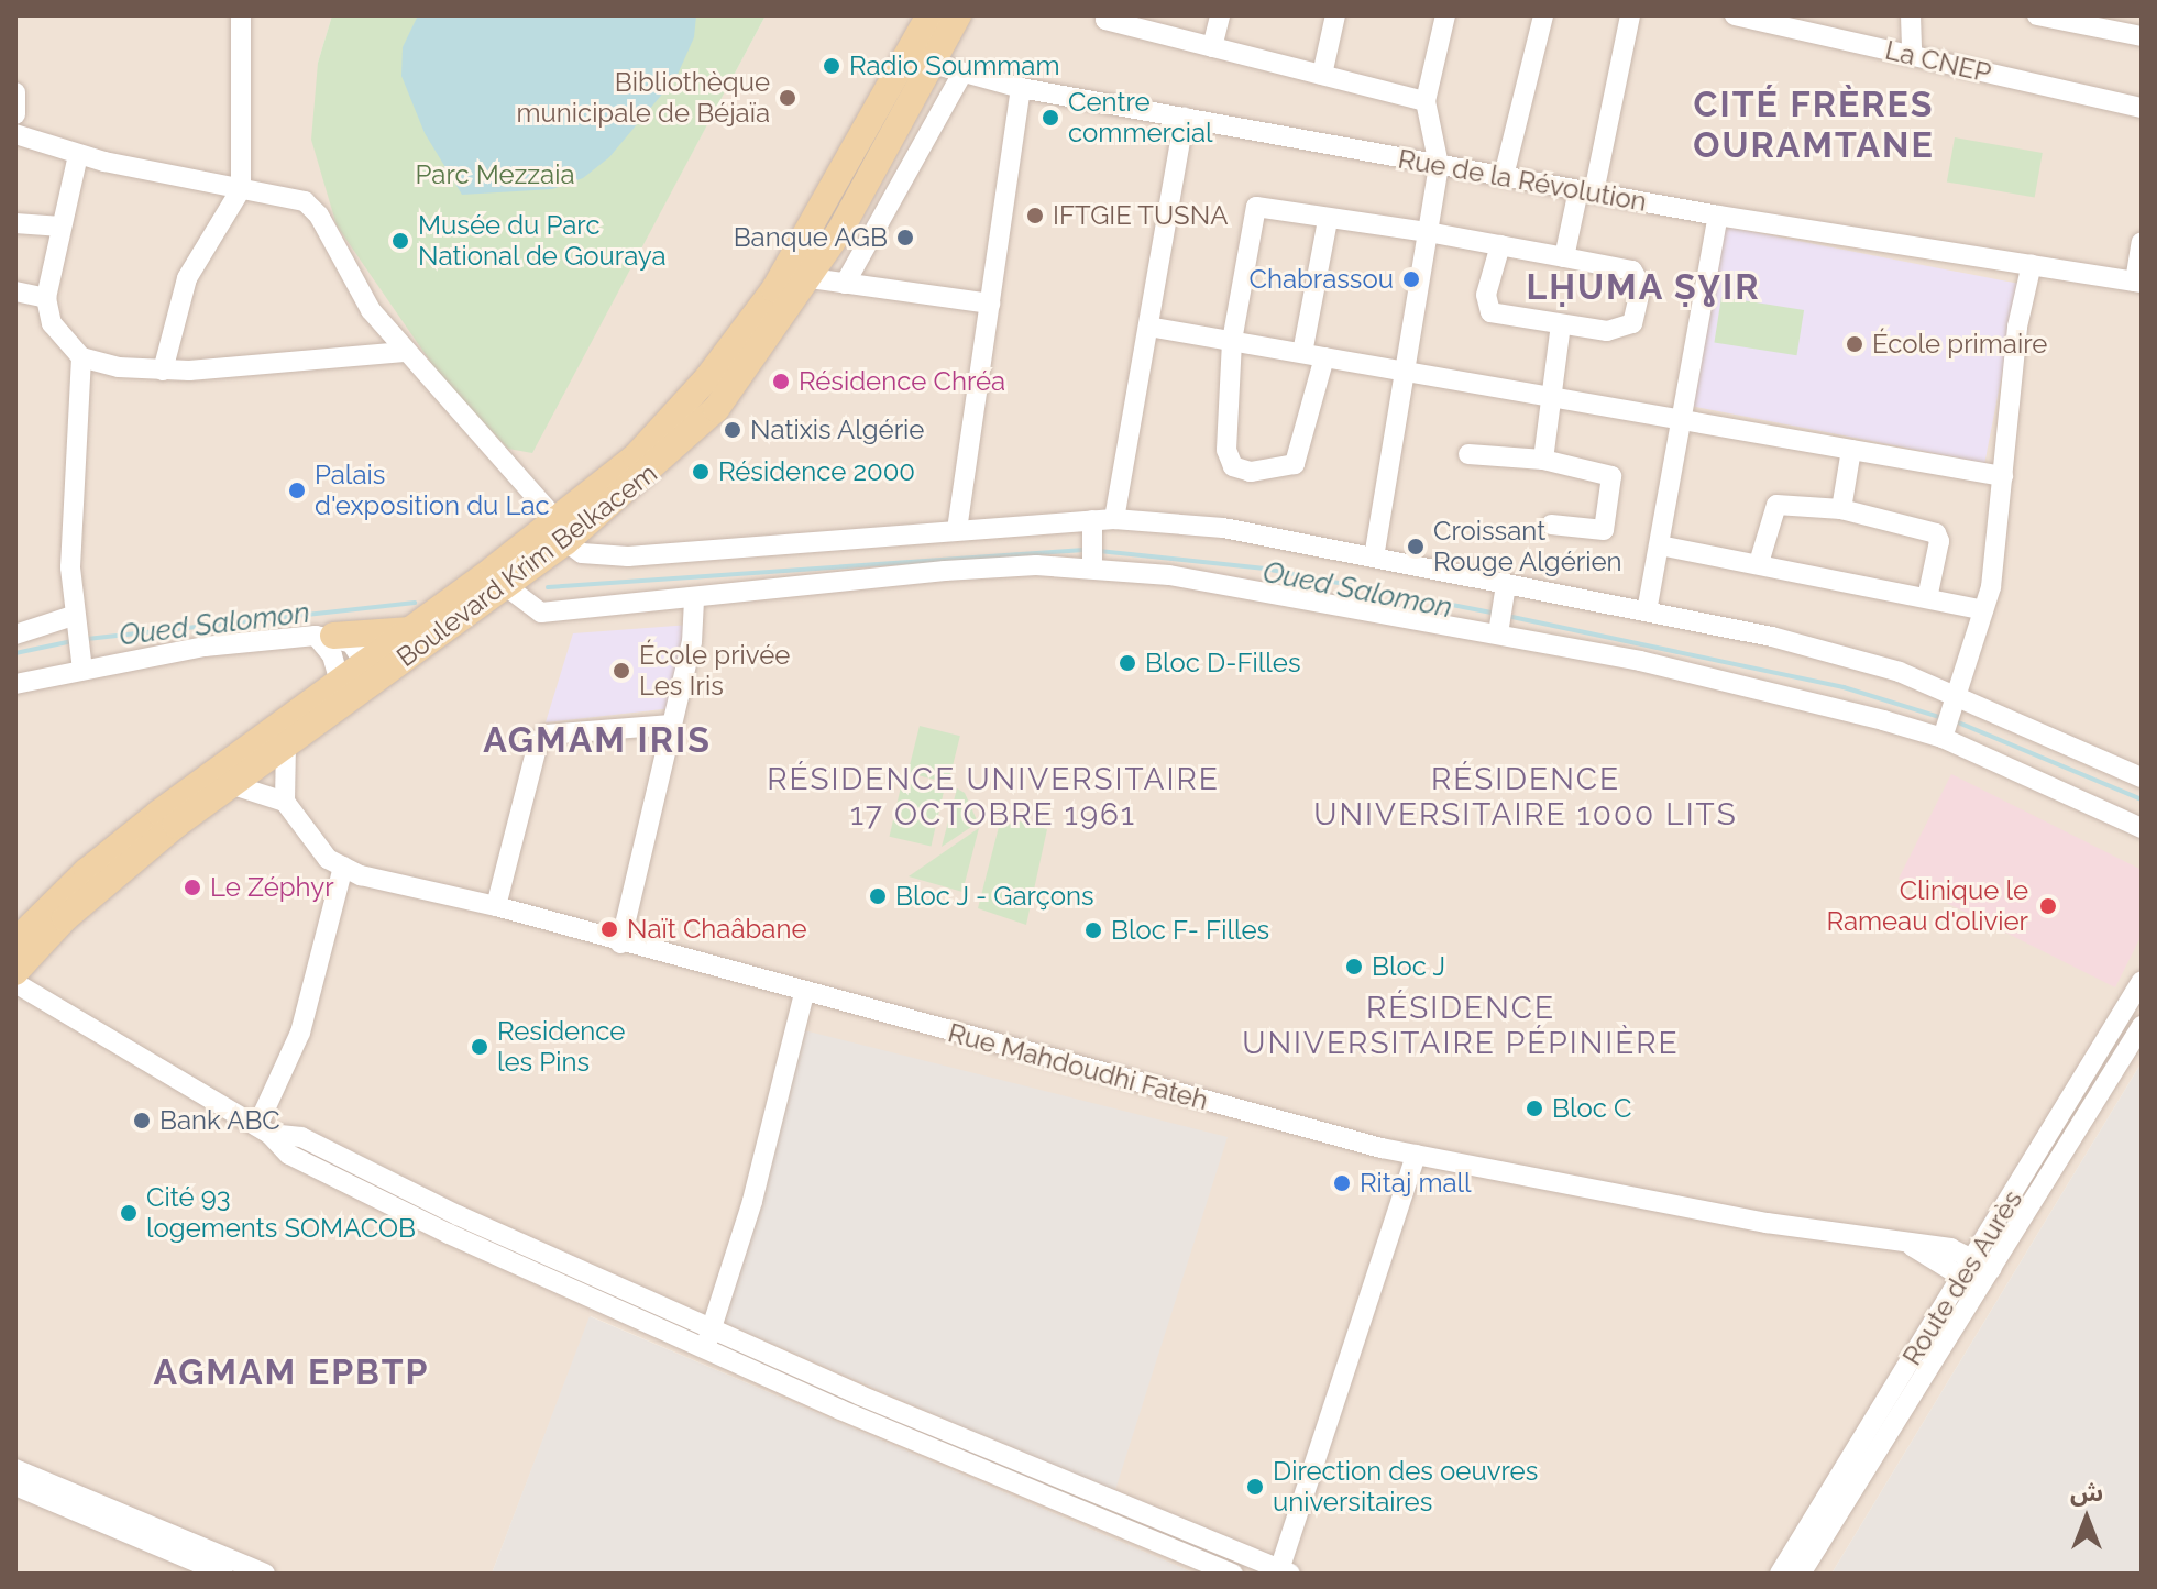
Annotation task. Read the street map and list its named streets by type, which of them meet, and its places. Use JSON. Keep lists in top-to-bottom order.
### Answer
{
  "streets": {
    "main road": ["Boulevard Krim Belkacem"],
    "street": [
      "La CNEP",
      "Rue de la Révolution",
      "Rue Mahdoudhi Fateh",
      "Route des Aurès"
    ]
  },
  "crossings": [
    ["Rue de la Révolution", "Boulevard Krim Belkacem"],
    ["Rue Mahdoudhi Fateh", "Route des Aurès"]
  ],
  "districts": [
    "CITÉ FRÈRES OURAMTANE",
    "LḤUMA ṢƔIR",
    "AGMAM IRIS",
    "RÉSIDENCE UNIVERSITAIRE 17 OCTOBRE 1961",
    "RÉSIDENCE UNIVERSITAIRE 1000 LITS",
    "RÉSIDENCE UNIVERSITAIRE PÉPINIÈRE",
    "AGMAM EPBTP"
  ],
  "water": ["Oued Salomon"],
  "parks": ["Parc Mezzaia"],
  "places": [
    "Radio Soummam",
    "Bibliothèque municipale de Béjaïa",
    "Centre commercial",
    "IFTGIE TUSNA",
    "Banque AGB",
    "Musée du Parc National de Gouraya",
    "Chabrassou",
    "École primaire",
    "Résidence Chréa",
    "Natixis Algérie",
    "Résidence 2000",
    "Palais d'exposition du Lac",
    "Croissant Rouge Algérien",
    "Bloc D-Filles",
    "École privée Les Iris",
    "Le Zéphyr",
    "Bloc J - Garçons",
    "Clinique le Rameau d'olivier",
    "Naït Chaâbane",
    "Bloc F- Filles",
    "Bloc J",
    "Residence les Pins",
    "Bloc C",
    "Bank ABC",
    "Ritaj mall",
    "Cité 93 logements SOMACOB",
    "Direction des oeuvres universitaires"
  ],
  "north": "top"
}
